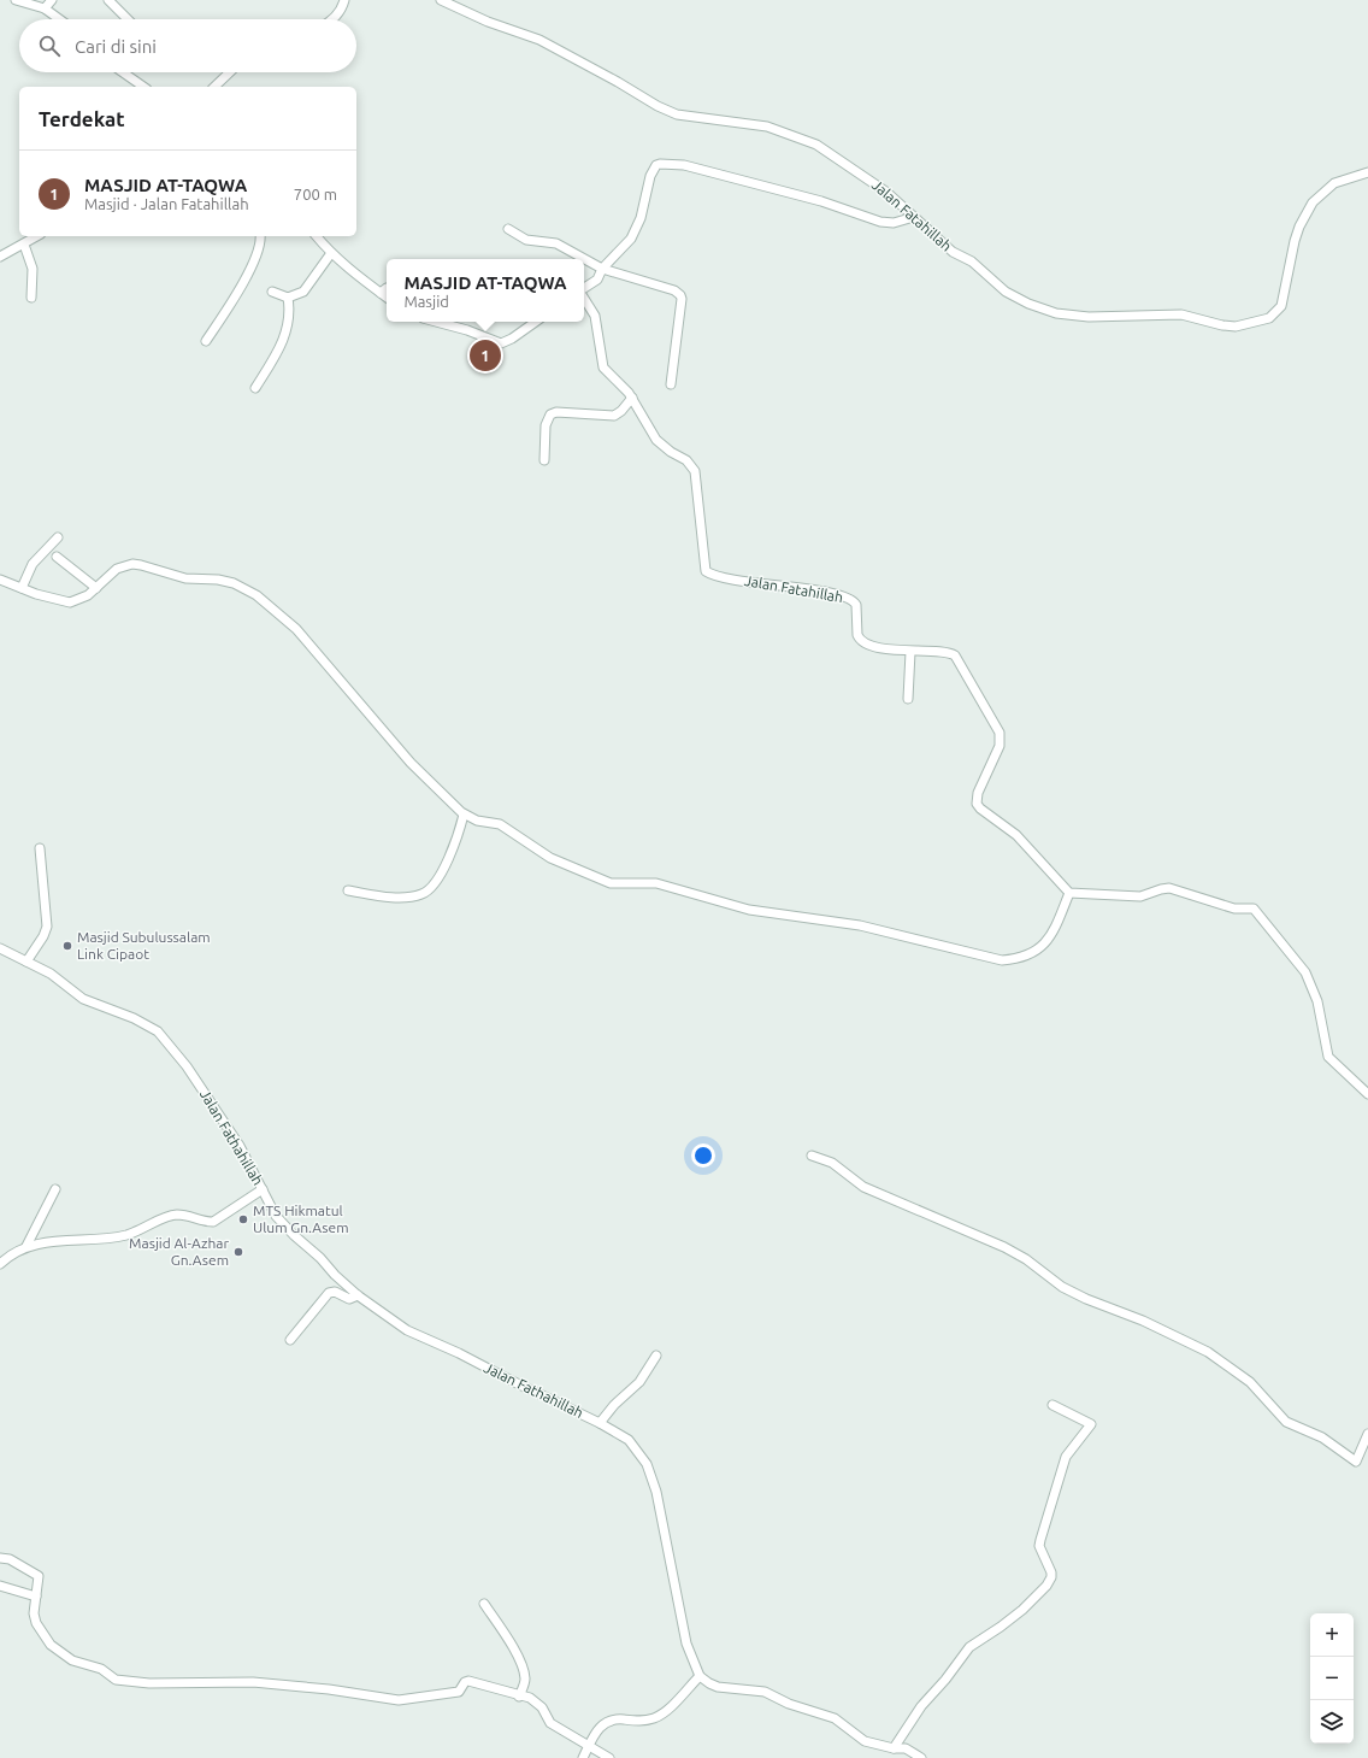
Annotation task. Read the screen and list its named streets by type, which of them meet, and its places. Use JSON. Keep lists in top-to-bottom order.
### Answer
{
  "streets": {
    "street": ["Jalan Fatahillah", "Jalan Fathahillah"]
  },
  "places": ["Masjid Subulussalam Link Cipaot", "MTS Hikmatul Ulum Gn.Asem", "Masjid Al-Azhar Gn.Asem"],
  "page": {
    "search": "Cari di sini",
    "heading": "Terdekat",
    "list": [
      {
        "mark": "1",
        "name": "MASJID AT-TAQWA",
        "note": "Masjid · Jalan Fatahillah",
        "value": "700 m"
      }
    ],
    "popup": ["MASJID AT-TAQWA", "Masjid"],
    "pins": "1",
    "map_buttons": ["+", "−"]
  }
}
